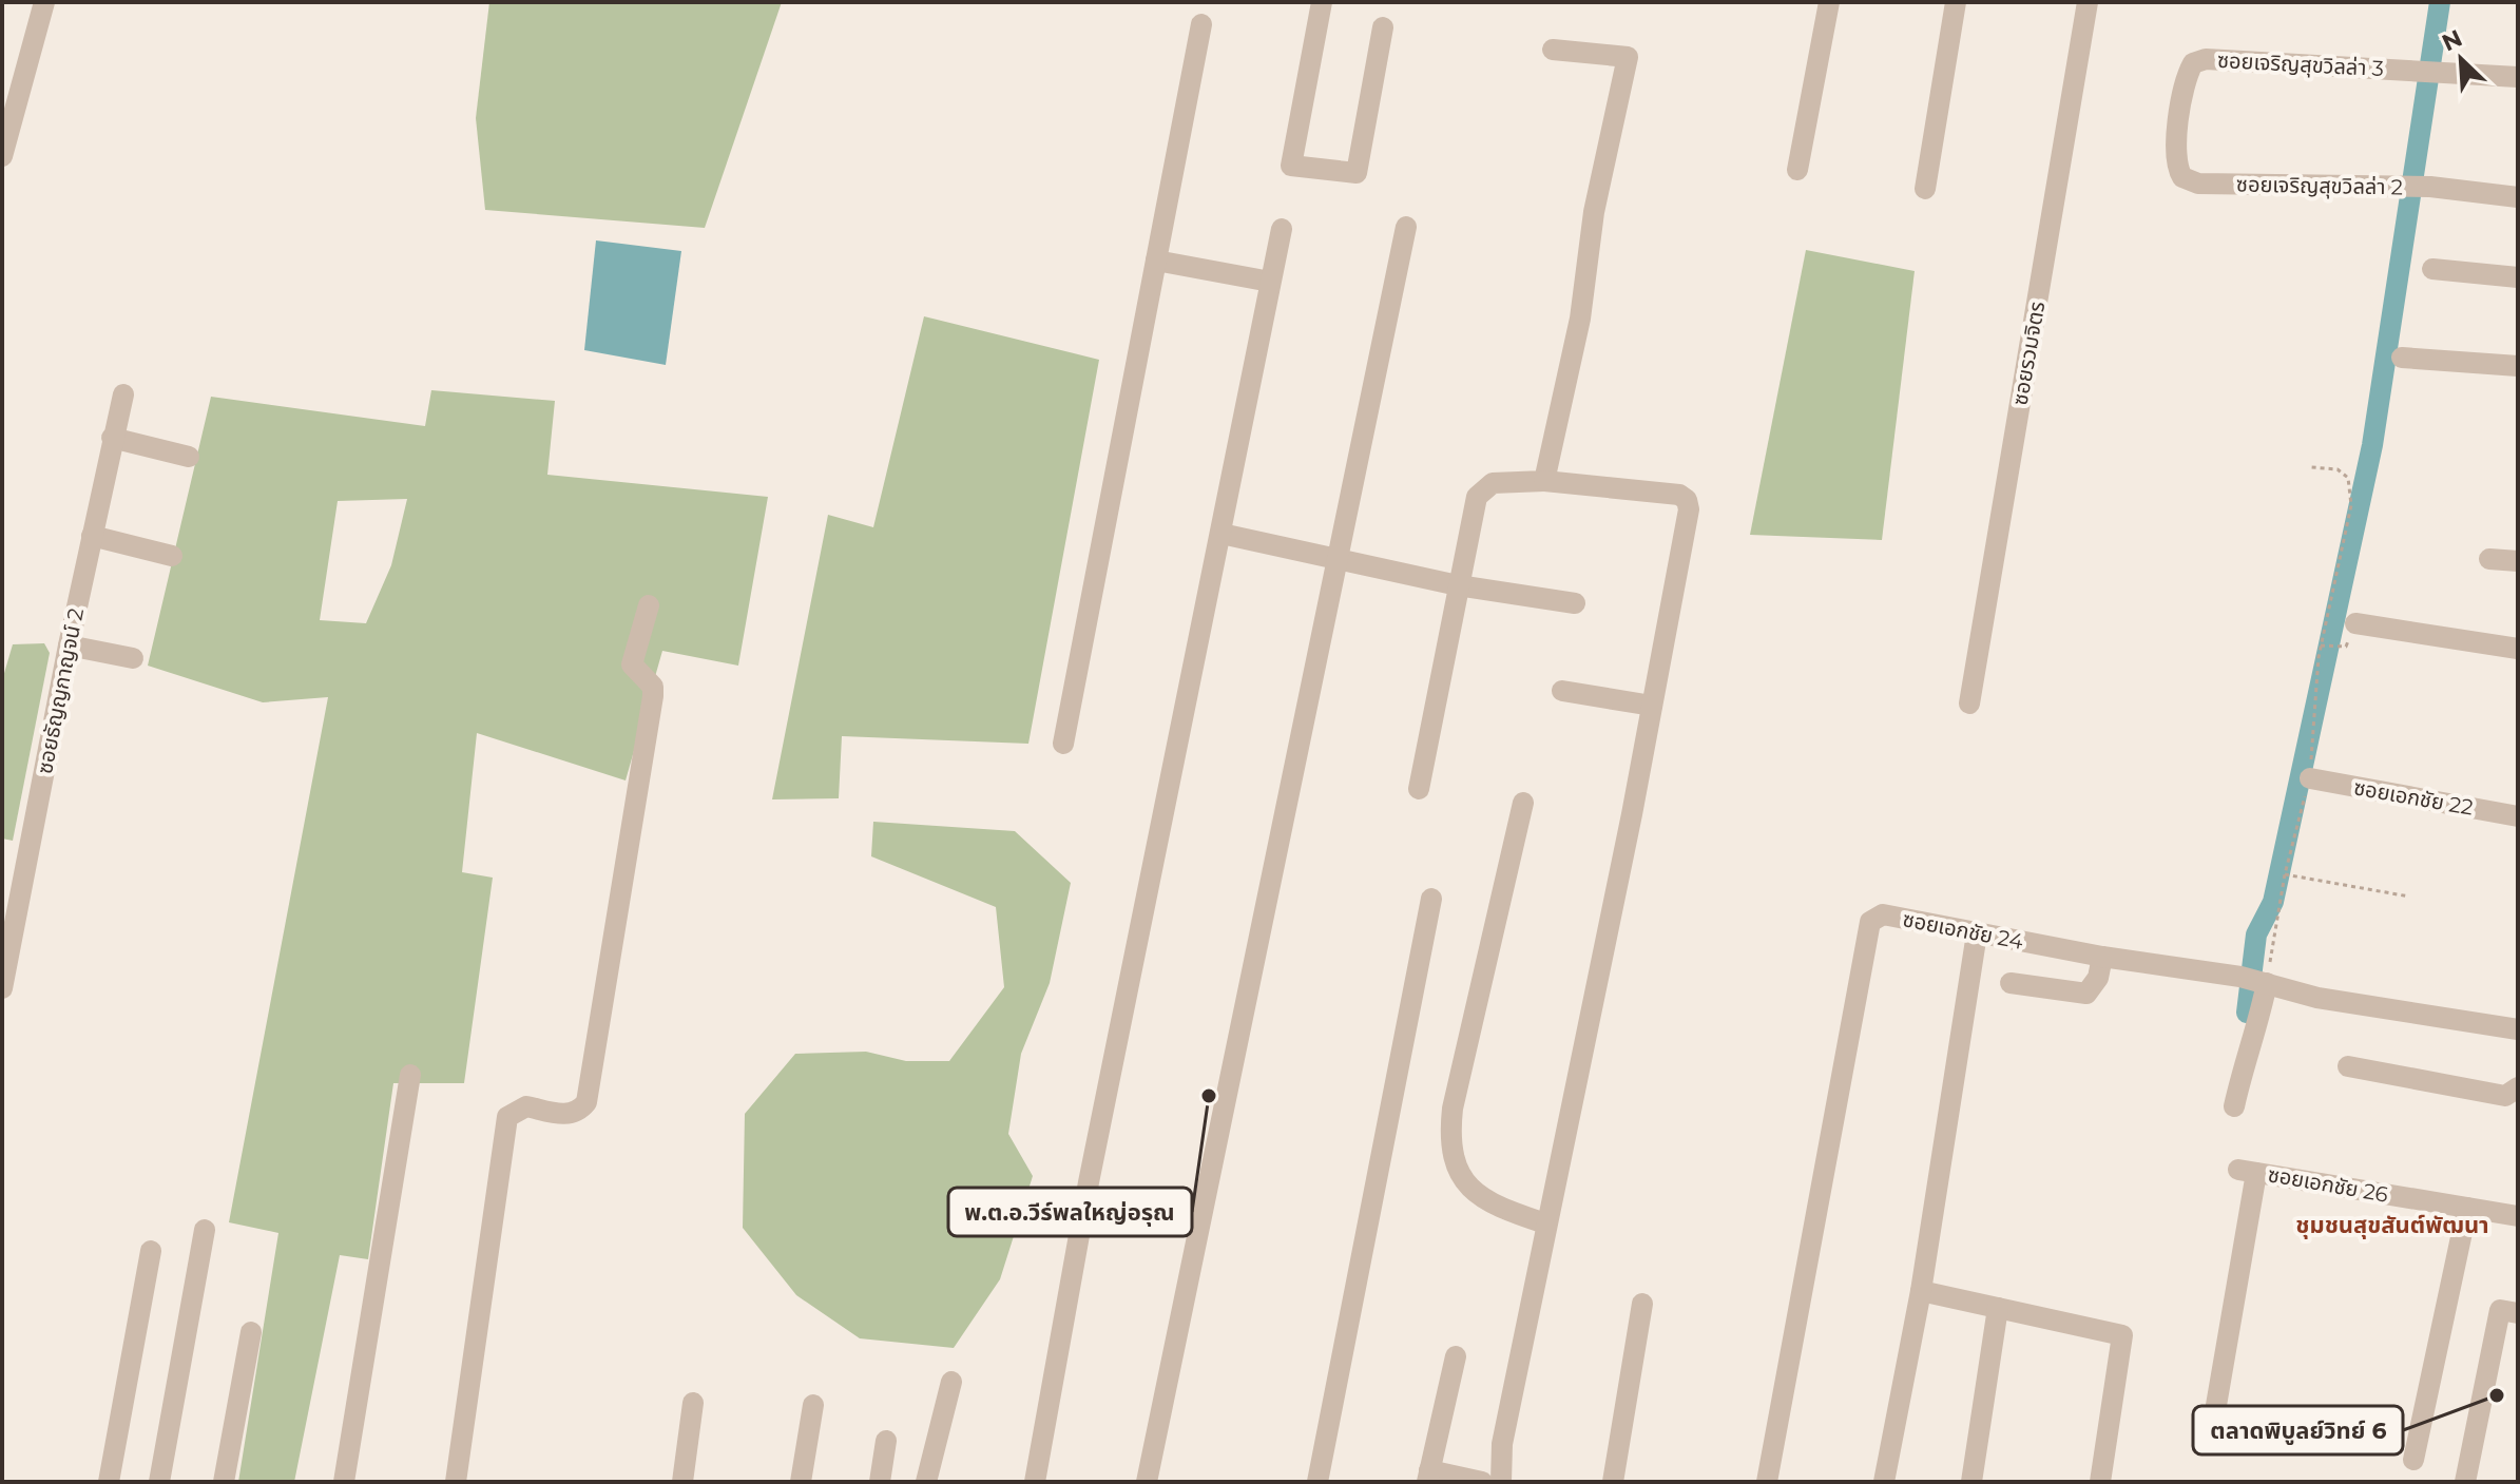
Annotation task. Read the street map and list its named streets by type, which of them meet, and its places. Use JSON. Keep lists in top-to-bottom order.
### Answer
{
  "streets": {
    "street": [
      "ซอยเจริญสุขวิลล่า 3",
      "ซอยเจริญสุขวิลล่า 2",
      "ซอยรวมจิตร",
      "ซอยธัญญกาญจน์ 2",
      "ซอยเอกชัย 22",
      "ซอยเอกชัย 24",
      "ซอยเอกชัย 26"
    ]
  },
  "crossings": [
    ["ซอยเจริญสุขวิลล่า 3", "ซอยเจริญสุขวิลล่า 2"]
  ],
  "districts": ["ชุมชนสุขสันต์พัฒนา"],
  "places": ["พ.ต.อ.วีร์พลใหญ่อรุณ", "ตลาดพิบูลย์วิทย์ 6"],
  "north": "top left"
}
